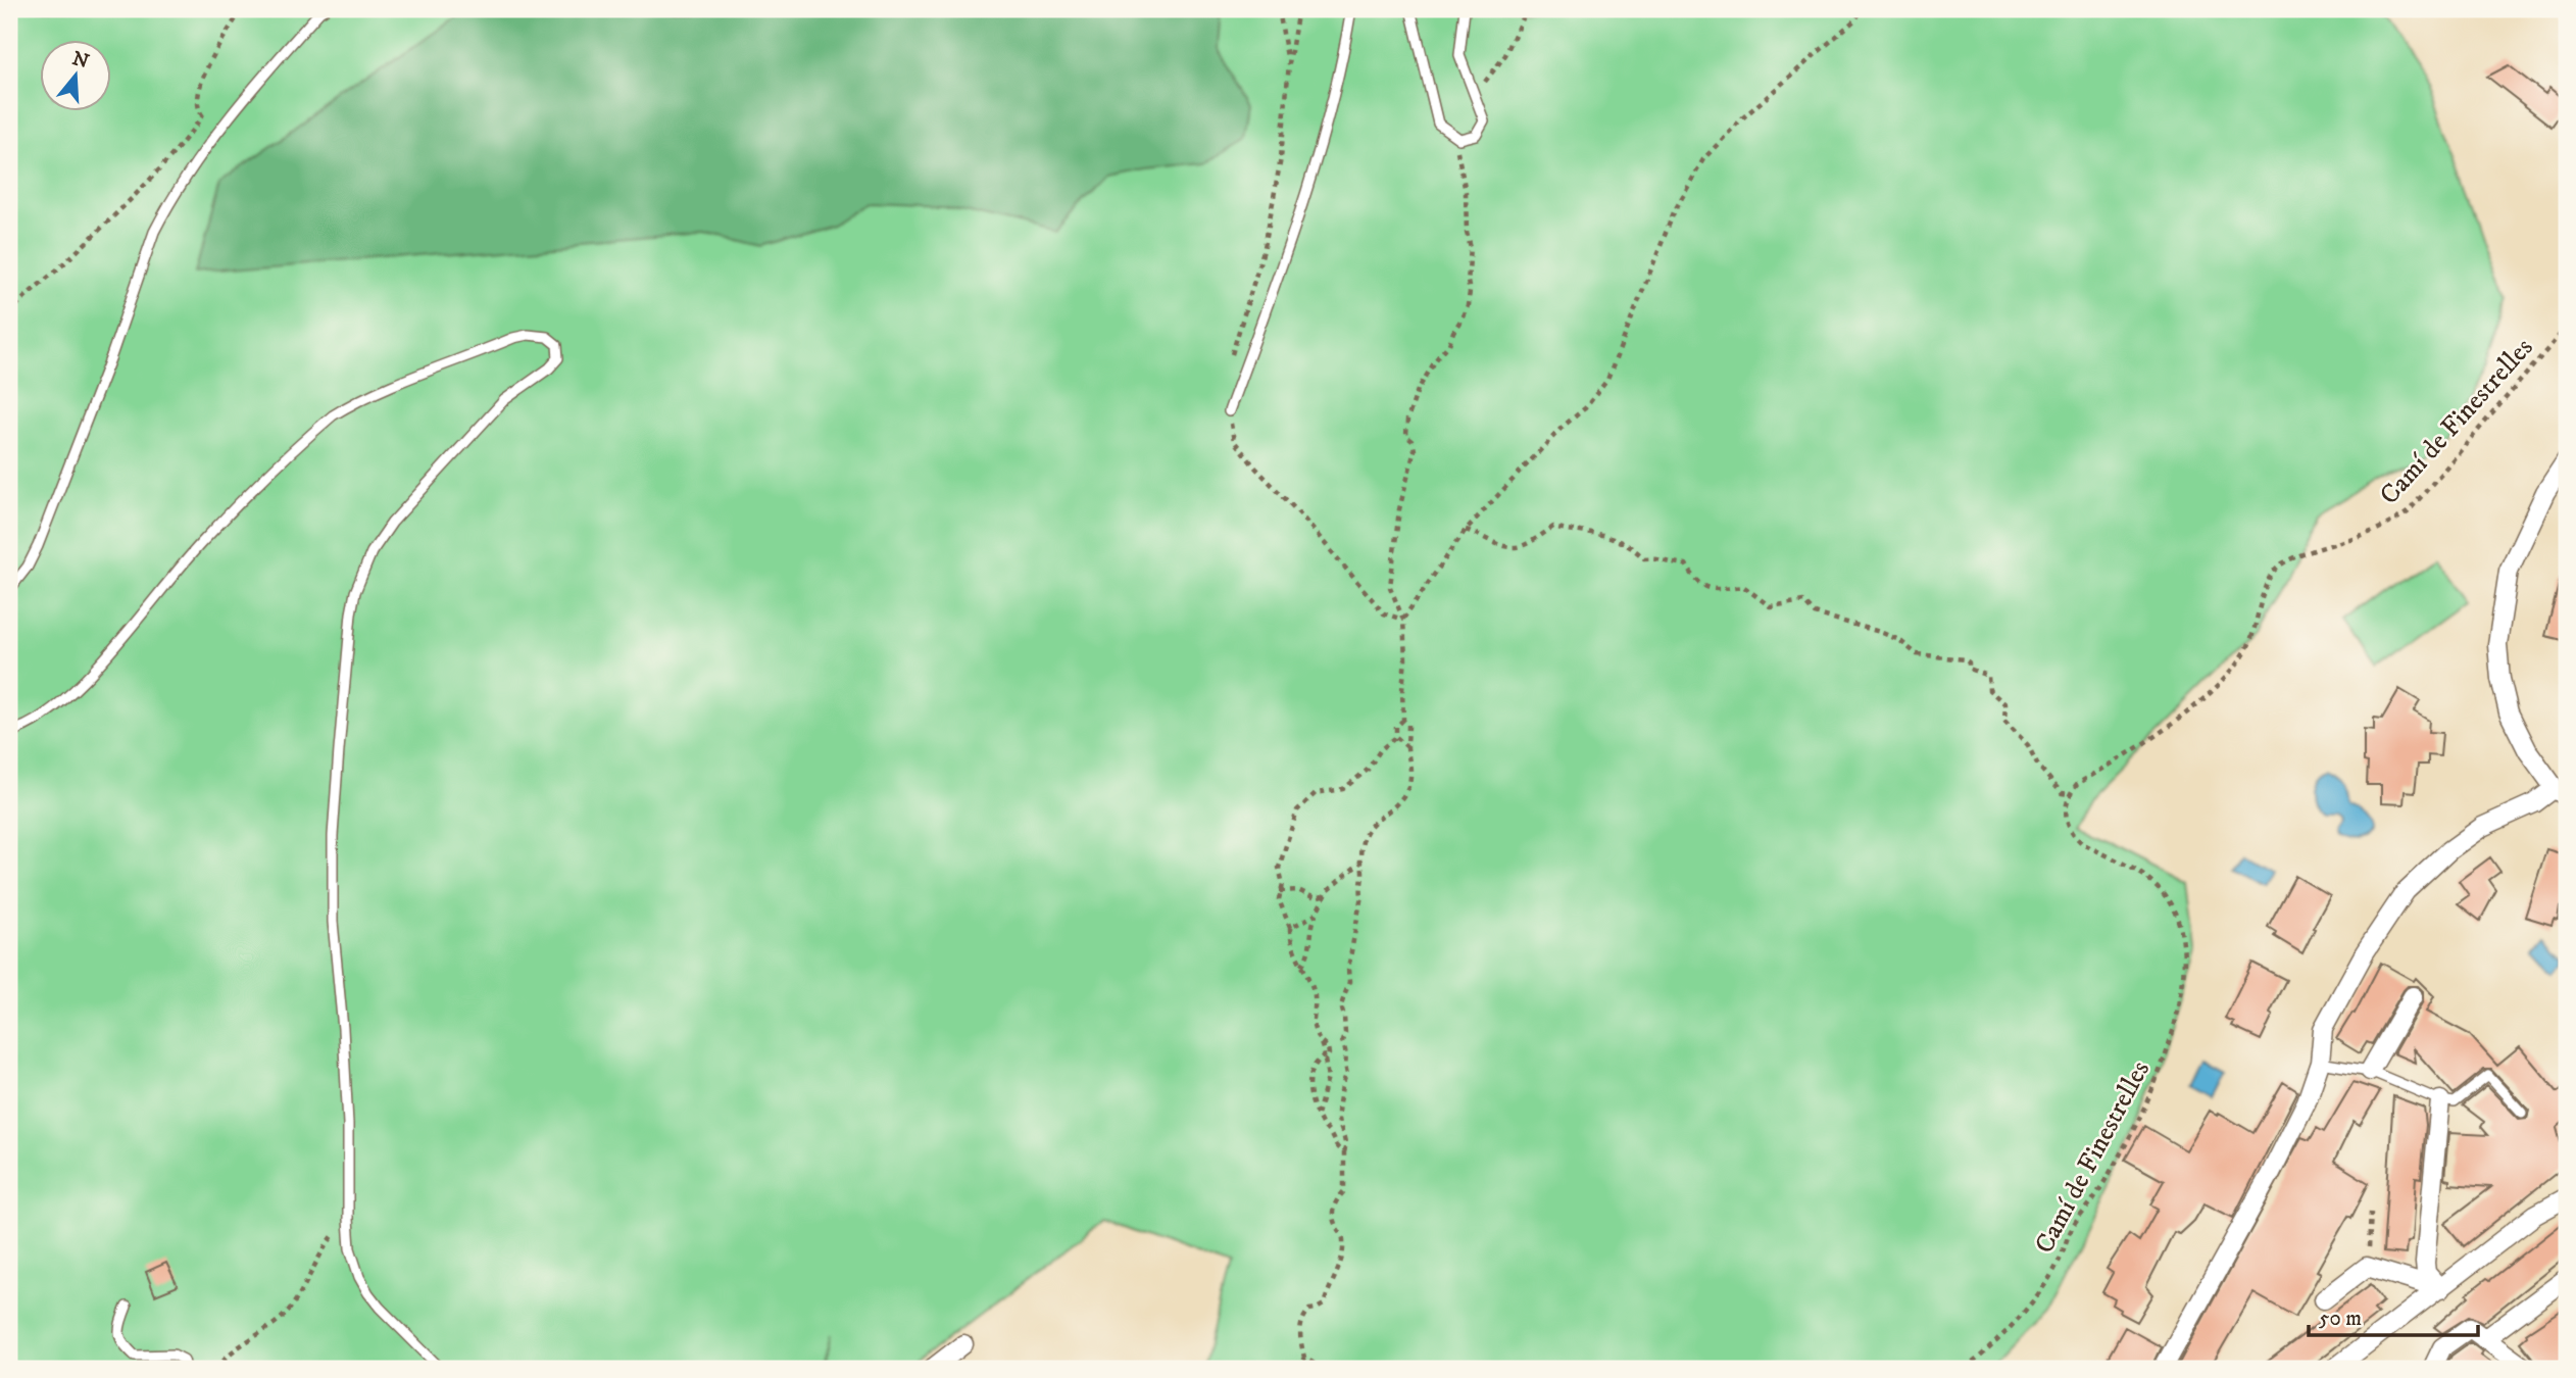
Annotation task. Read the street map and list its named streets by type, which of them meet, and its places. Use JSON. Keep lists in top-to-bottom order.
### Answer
{
  "streets": {
    "path": ["Camí de Finestrelles"]
  },
  "scale_bar": "50 m",
  "north": "top"
}
